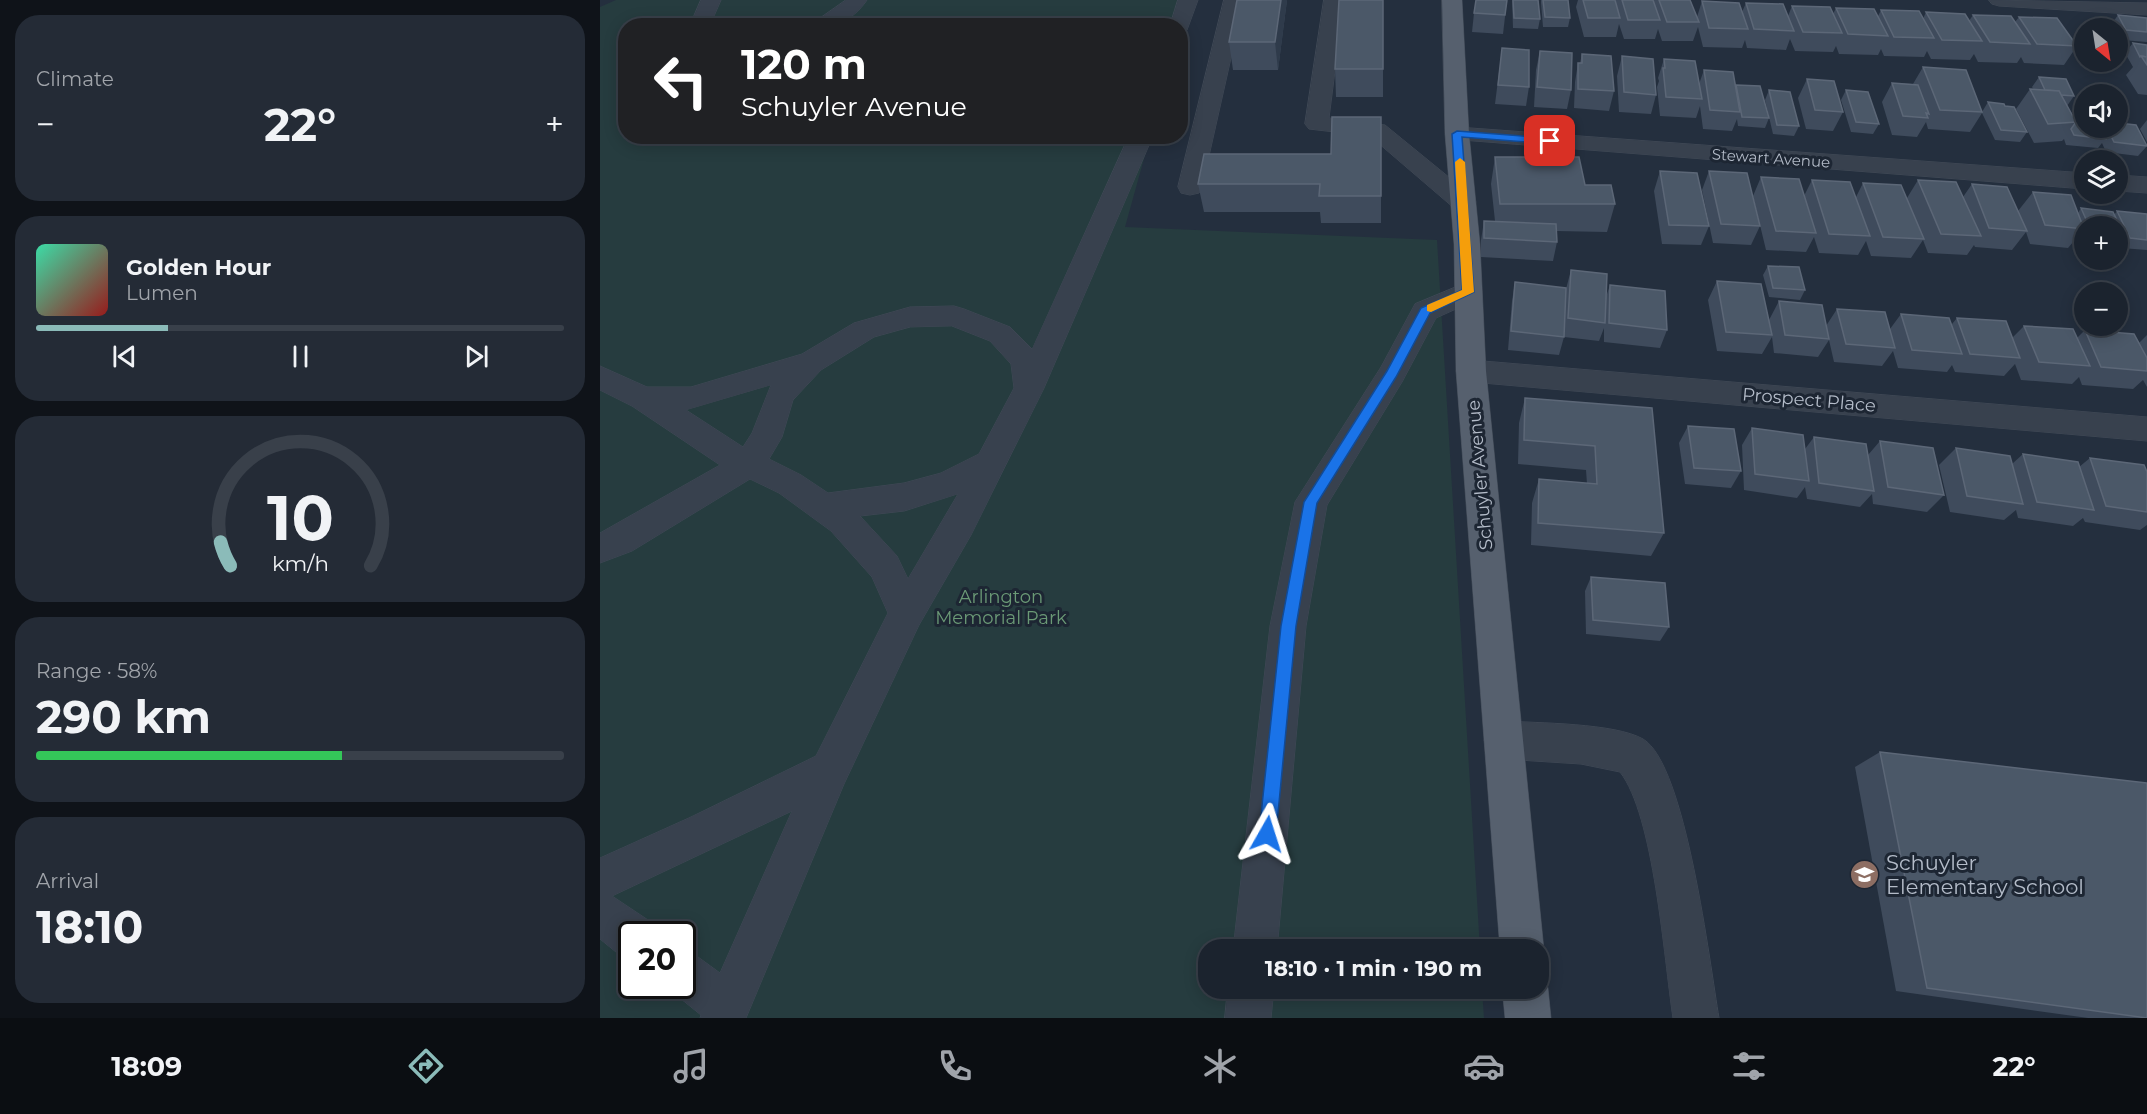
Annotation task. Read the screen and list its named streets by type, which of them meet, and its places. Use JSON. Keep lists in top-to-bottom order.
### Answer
{
  "streets": {
    "main road": ["Schuyler Avenue"],
    "street": ["Stewart Avenue", "Prospect Place"]
  },
  "crossings": [
    ["Stewart Avenue", "Schuyler Avenue"],
    ["Prospect Place", "Schuyler Avenue"]
  ],
  "parks": ["Arlington Memorial Park"],
  "places": {
    "school or university": ["Schuyler Elementary School"]
  },
  "north": "bottom right",
  "page": {
    "tile": [
      "Climate",
      ["Range · 58%", "290 km"],
      ["Arrival", "18:10"]
    ],
    "map_buttons": ["+", "−"],
    "turn": ["120 m", "Schuyler Avenue"],
    "heat": ["−", "22°", "+"],
    "song": ["Golden Hour", "Lumen"],
    "limit": "20",
    "trip": "18:10 · 1 min · 190 m",
    "tabs": ["18:09", "22°"],
    "gauge": ["10", "km/h"]
  }
}
